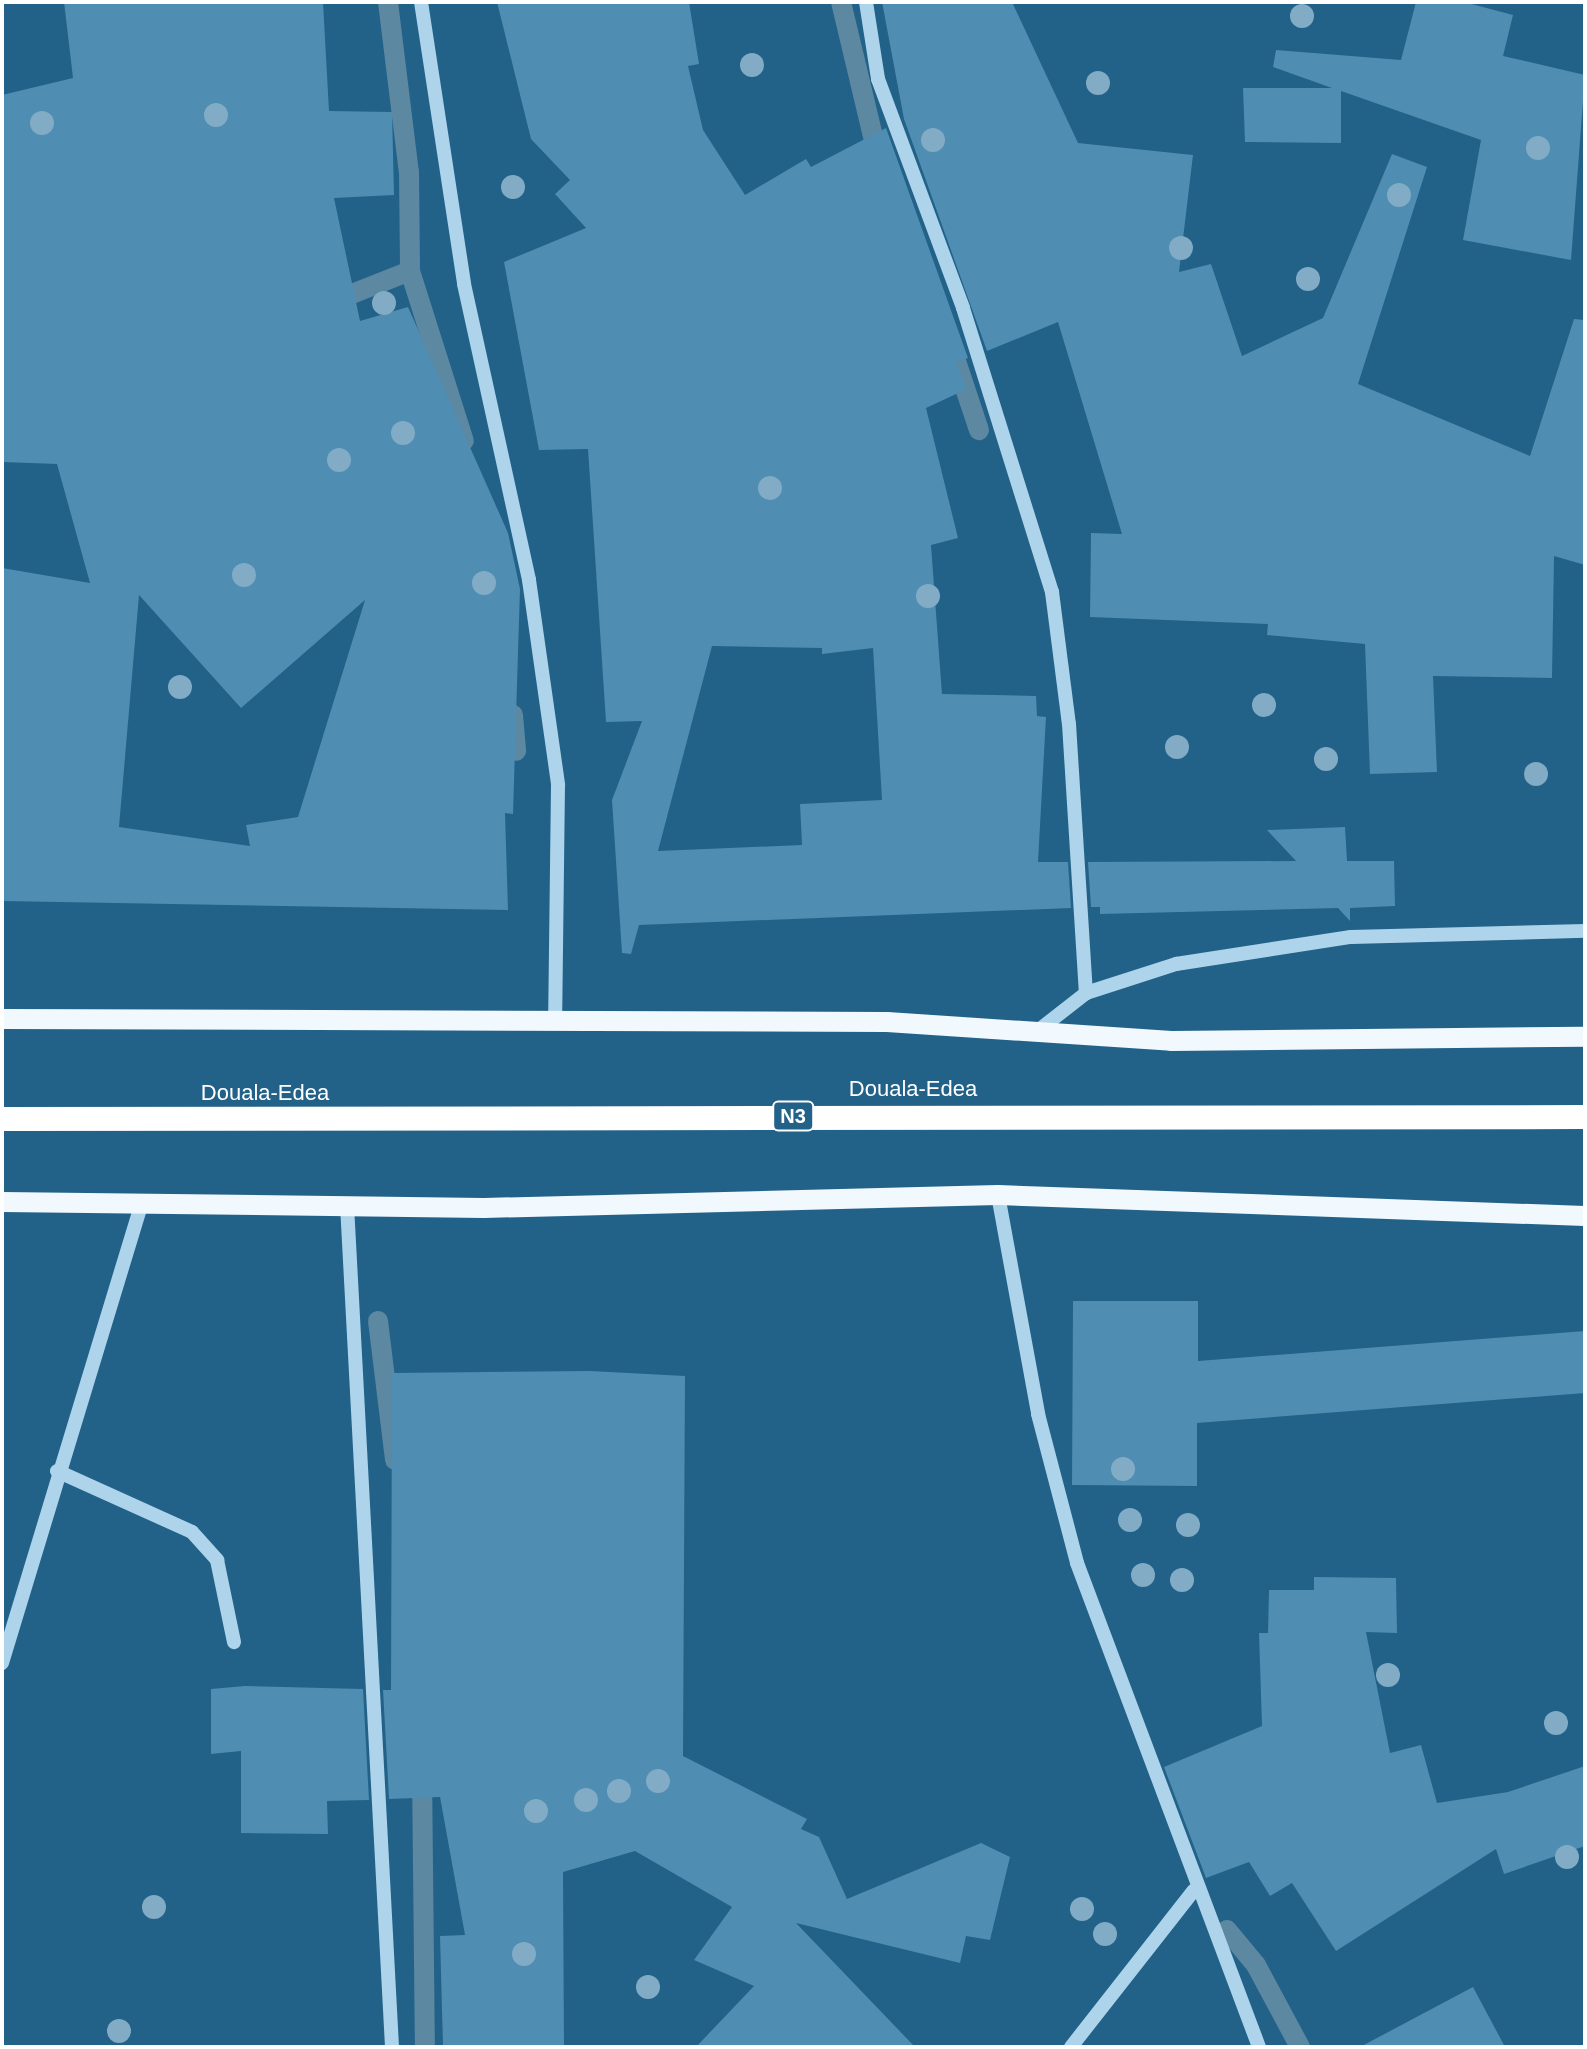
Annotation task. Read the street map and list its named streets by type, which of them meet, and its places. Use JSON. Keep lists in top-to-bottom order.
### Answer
{
  "streets": {
    "highway": ["Douala-Edea", "N3"]
  }
}
